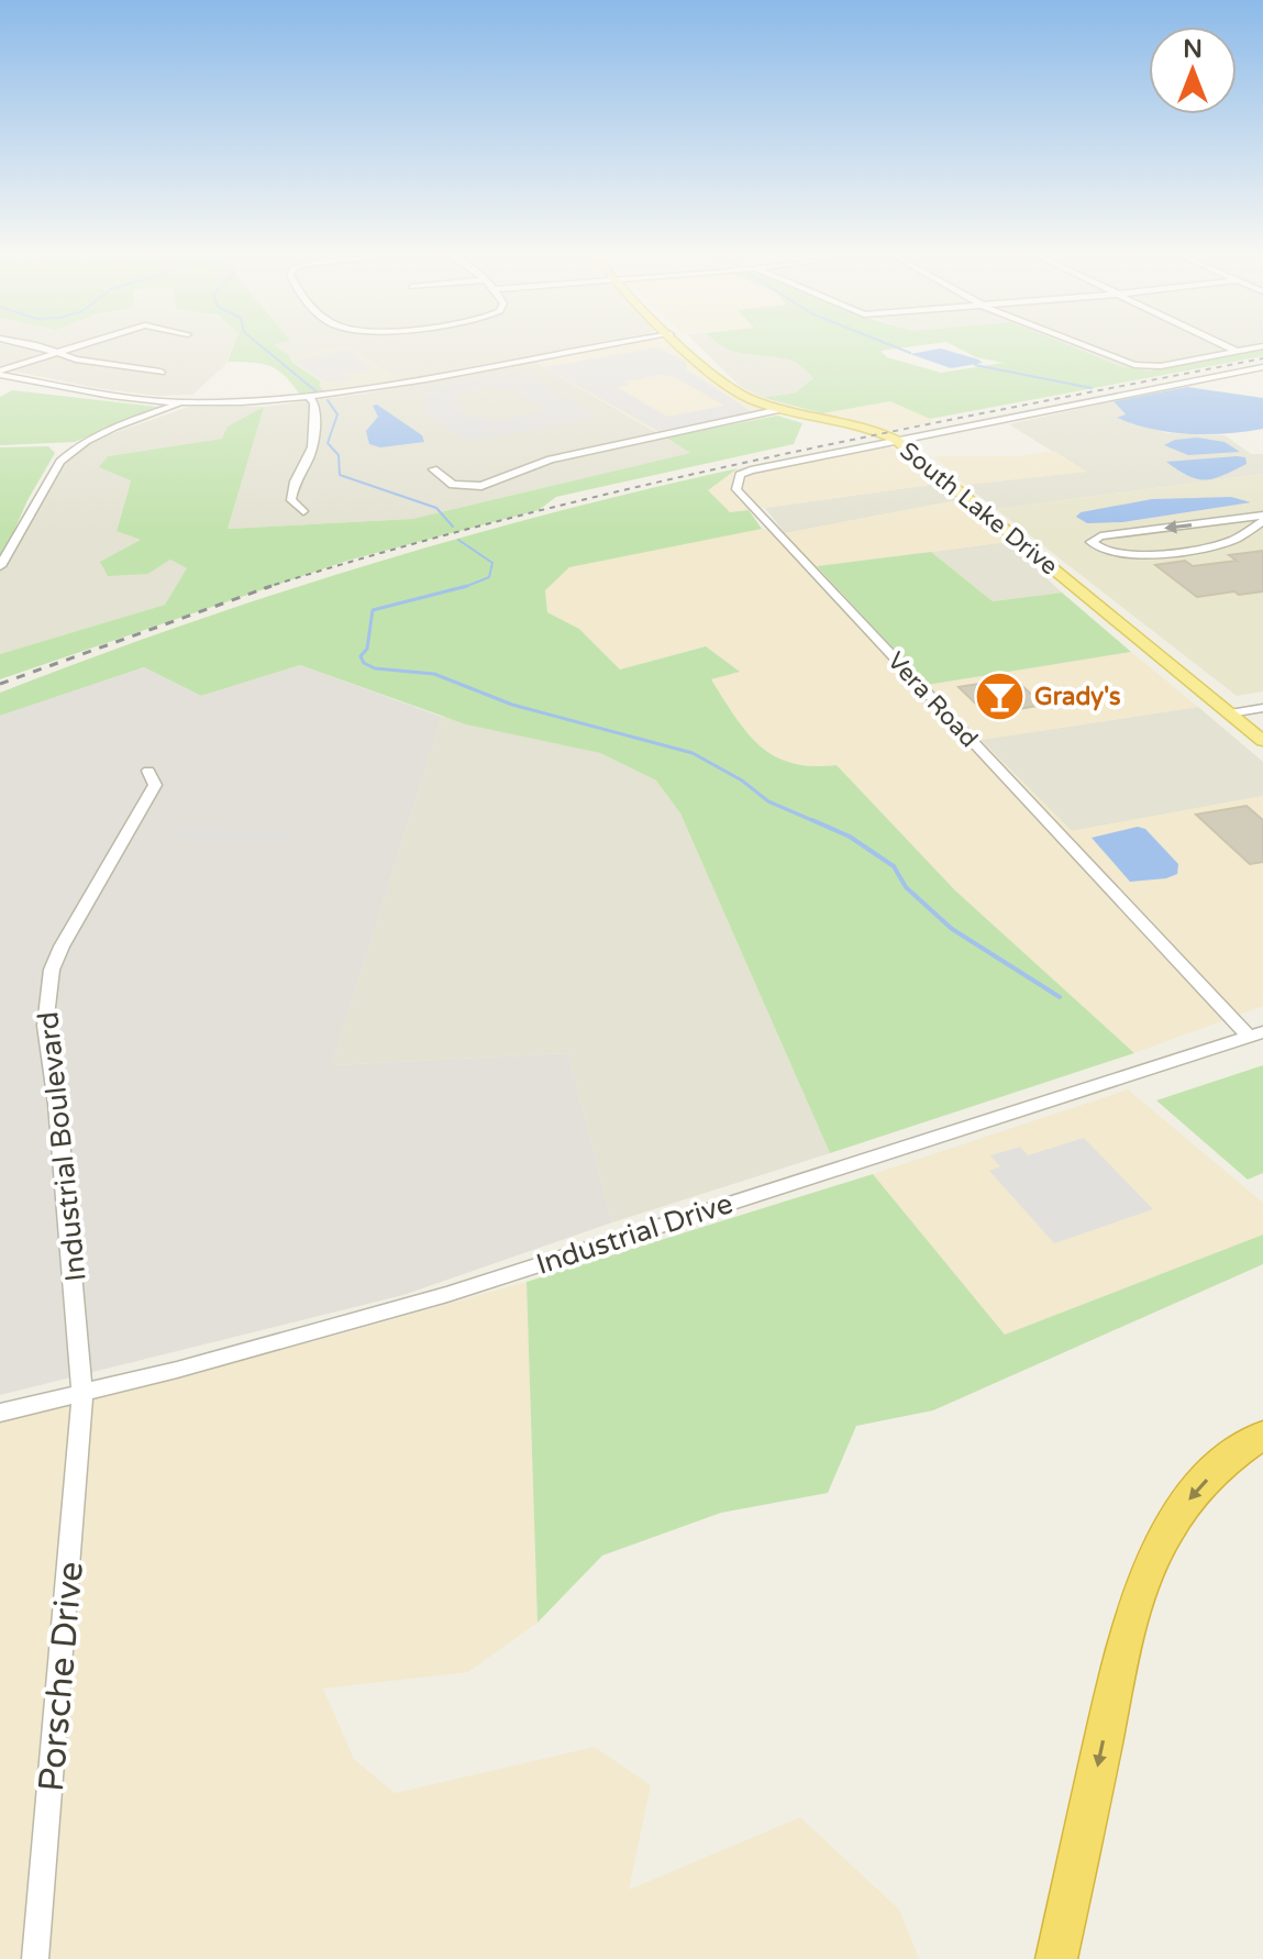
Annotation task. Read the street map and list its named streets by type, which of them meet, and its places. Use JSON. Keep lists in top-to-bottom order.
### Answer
{
  "streets": {
    "main road": ["South Lake Drive"],
    "street": [
      "Vera Road",
      "Industrial Boulevard",
      "Industrial Drive",
      "Porsche Drive"
    ]
  },
  "crossings": [
    ["South Lake Drive", "Vera Road"],
    ["Vera Road", "Industrial Drive"],
    ["Industrial Boulevard", "Industrial Drive"],
    ["Industrial Boulevard", "Porsche Drive"],
    ["Industrial Drive", "Porsche Drive"]
  ],
  "places": {
    "bar": ["Grady's"]
  },
  "north": "top"
}
